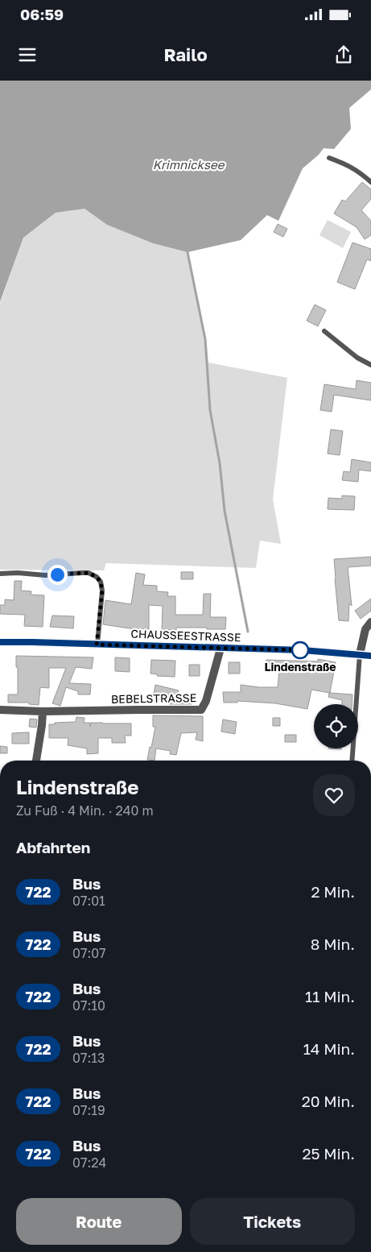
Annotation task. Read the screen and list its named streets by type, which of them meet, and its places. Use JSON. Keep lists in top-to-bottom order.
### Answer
{
  "streets": {
    "main road": ["CHAUSSEESTRASSE"],
    "street": ["BEBELSTRASSE"]
  },
  "crossings": [
    ["CHAUSSEESTRASSE", "BEBELSTRASSE"]
  ],
  "water": ["Krimnicksee"],
  "places": ["Lindenstraße"],
  "lines": ["bus line 722"],
  "page": {
    "status": "06:59",
    "header": "Railo",
    "heading": [
      ["Lindenstraße", "Zu Fuß · 4 Min. · 240 m"],
      "Abfahrten"
    ],
    "list": [
      {
        "mark": "722",
        "name": "Bus",
        "note": "07:01",
        "value": "2 Min."
      },
      {
        "mark": "722",
        "name": "Bus",
        "note": "07:07",
        "value": "8 Min."
      },
      {
        "mark": "722",
        "name": "Bus",
        "note": "07:10",
        "value": "11 Min."
      },
      {
        "mark": "722",
        "name": "Bus",
        "note": "07:13",
        "value": "14 Min."
      },
      {
        "mark": "722",
        "name": "Bus",
        "note": "07:19",
        "value": "20 Min."
      },
      {
        "mark": "722",
        "name": "Bus",
        "note": "07:24",
        "value": "25 Min."
      }
    ],
    "buttons": ["Route", "Tickets"]
  }
}
